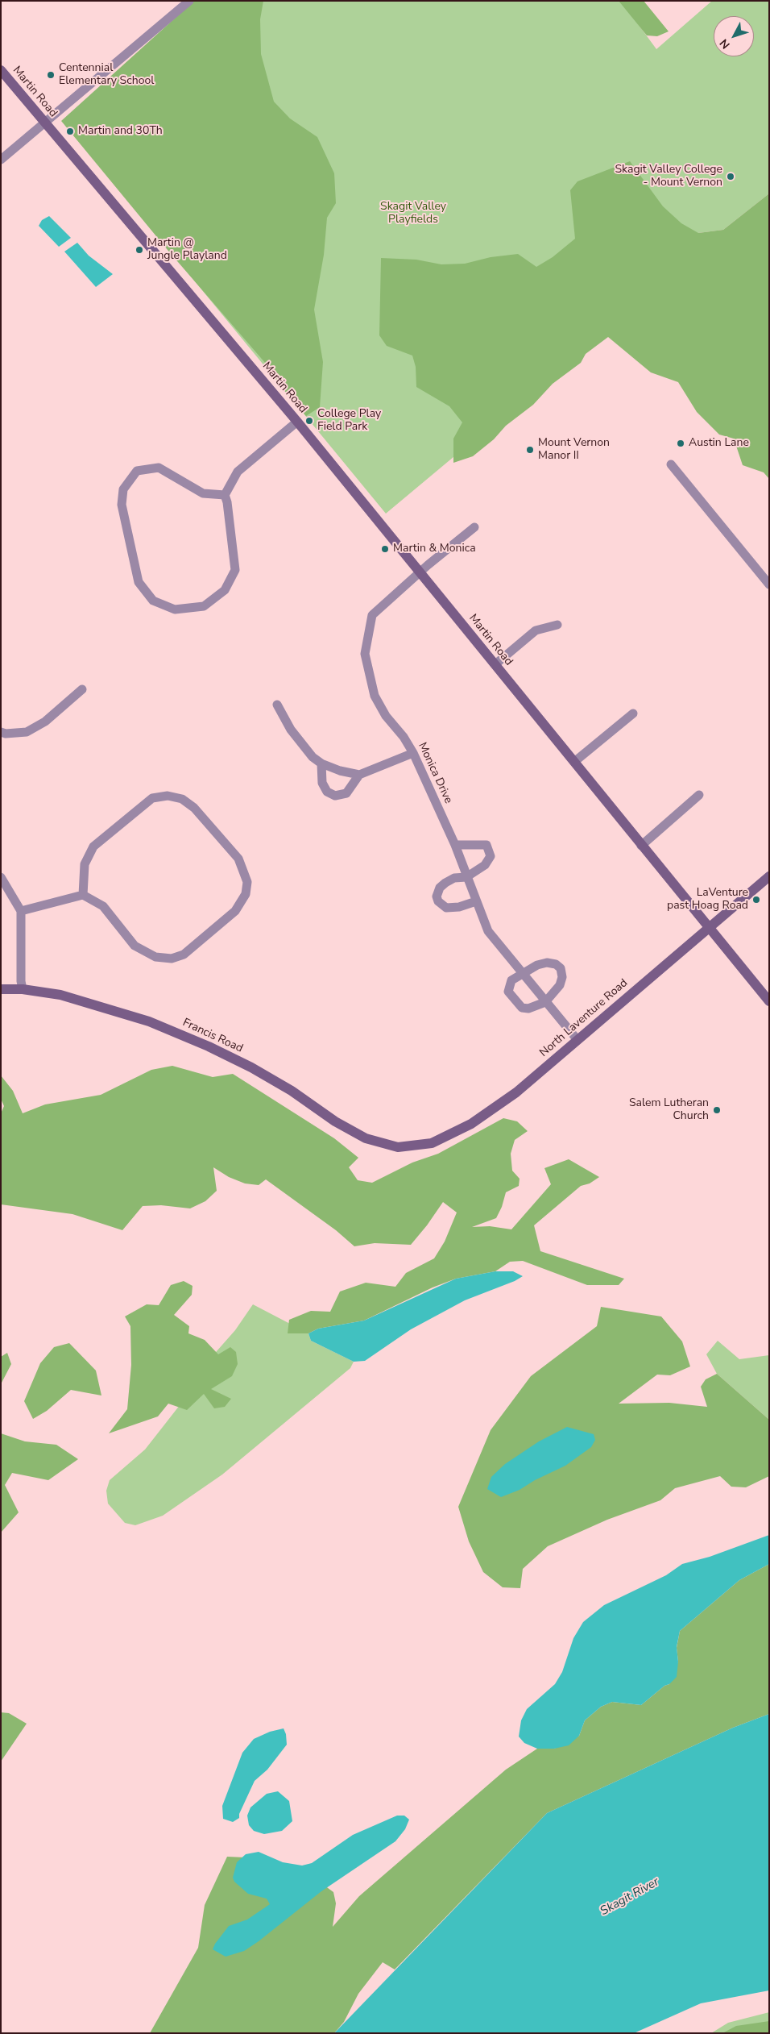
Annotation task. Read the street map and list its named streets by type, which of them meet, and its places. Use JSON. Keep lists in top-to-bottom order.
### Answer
{
  "streets": {
    "street": [
      "Martin Road",
      "Monica Drive",
      "North Laventure Road",
      "Francis Road"
    ]
  },
  "crossings": [
    ["Martin Road", "Monica Drive"],
    ["Martin Road", "North Laventure Road"],
    ["Monica Drive", "North Laventure Road"],
    ["North Laventure Road", "Francis Road"]
  ],
  "water": ["Skagit River"],
  "parks": ["Skagit Valley Playfields"],
  "places": [
    "Centennial Elementary School",
    "Martin and 30Th",
    "Skagit Valley College - Mount Vernon",
    "Martin @ Jungle Playland",
    "College Play Field Park",
    "Austin Lane",
    "Mount Vernon Manor II",
    "Martin & Monica",
    "LaVenture past Hoag Road",
    "Salem Lutheran Church"
  ],
  "north": "bottom left"
}
